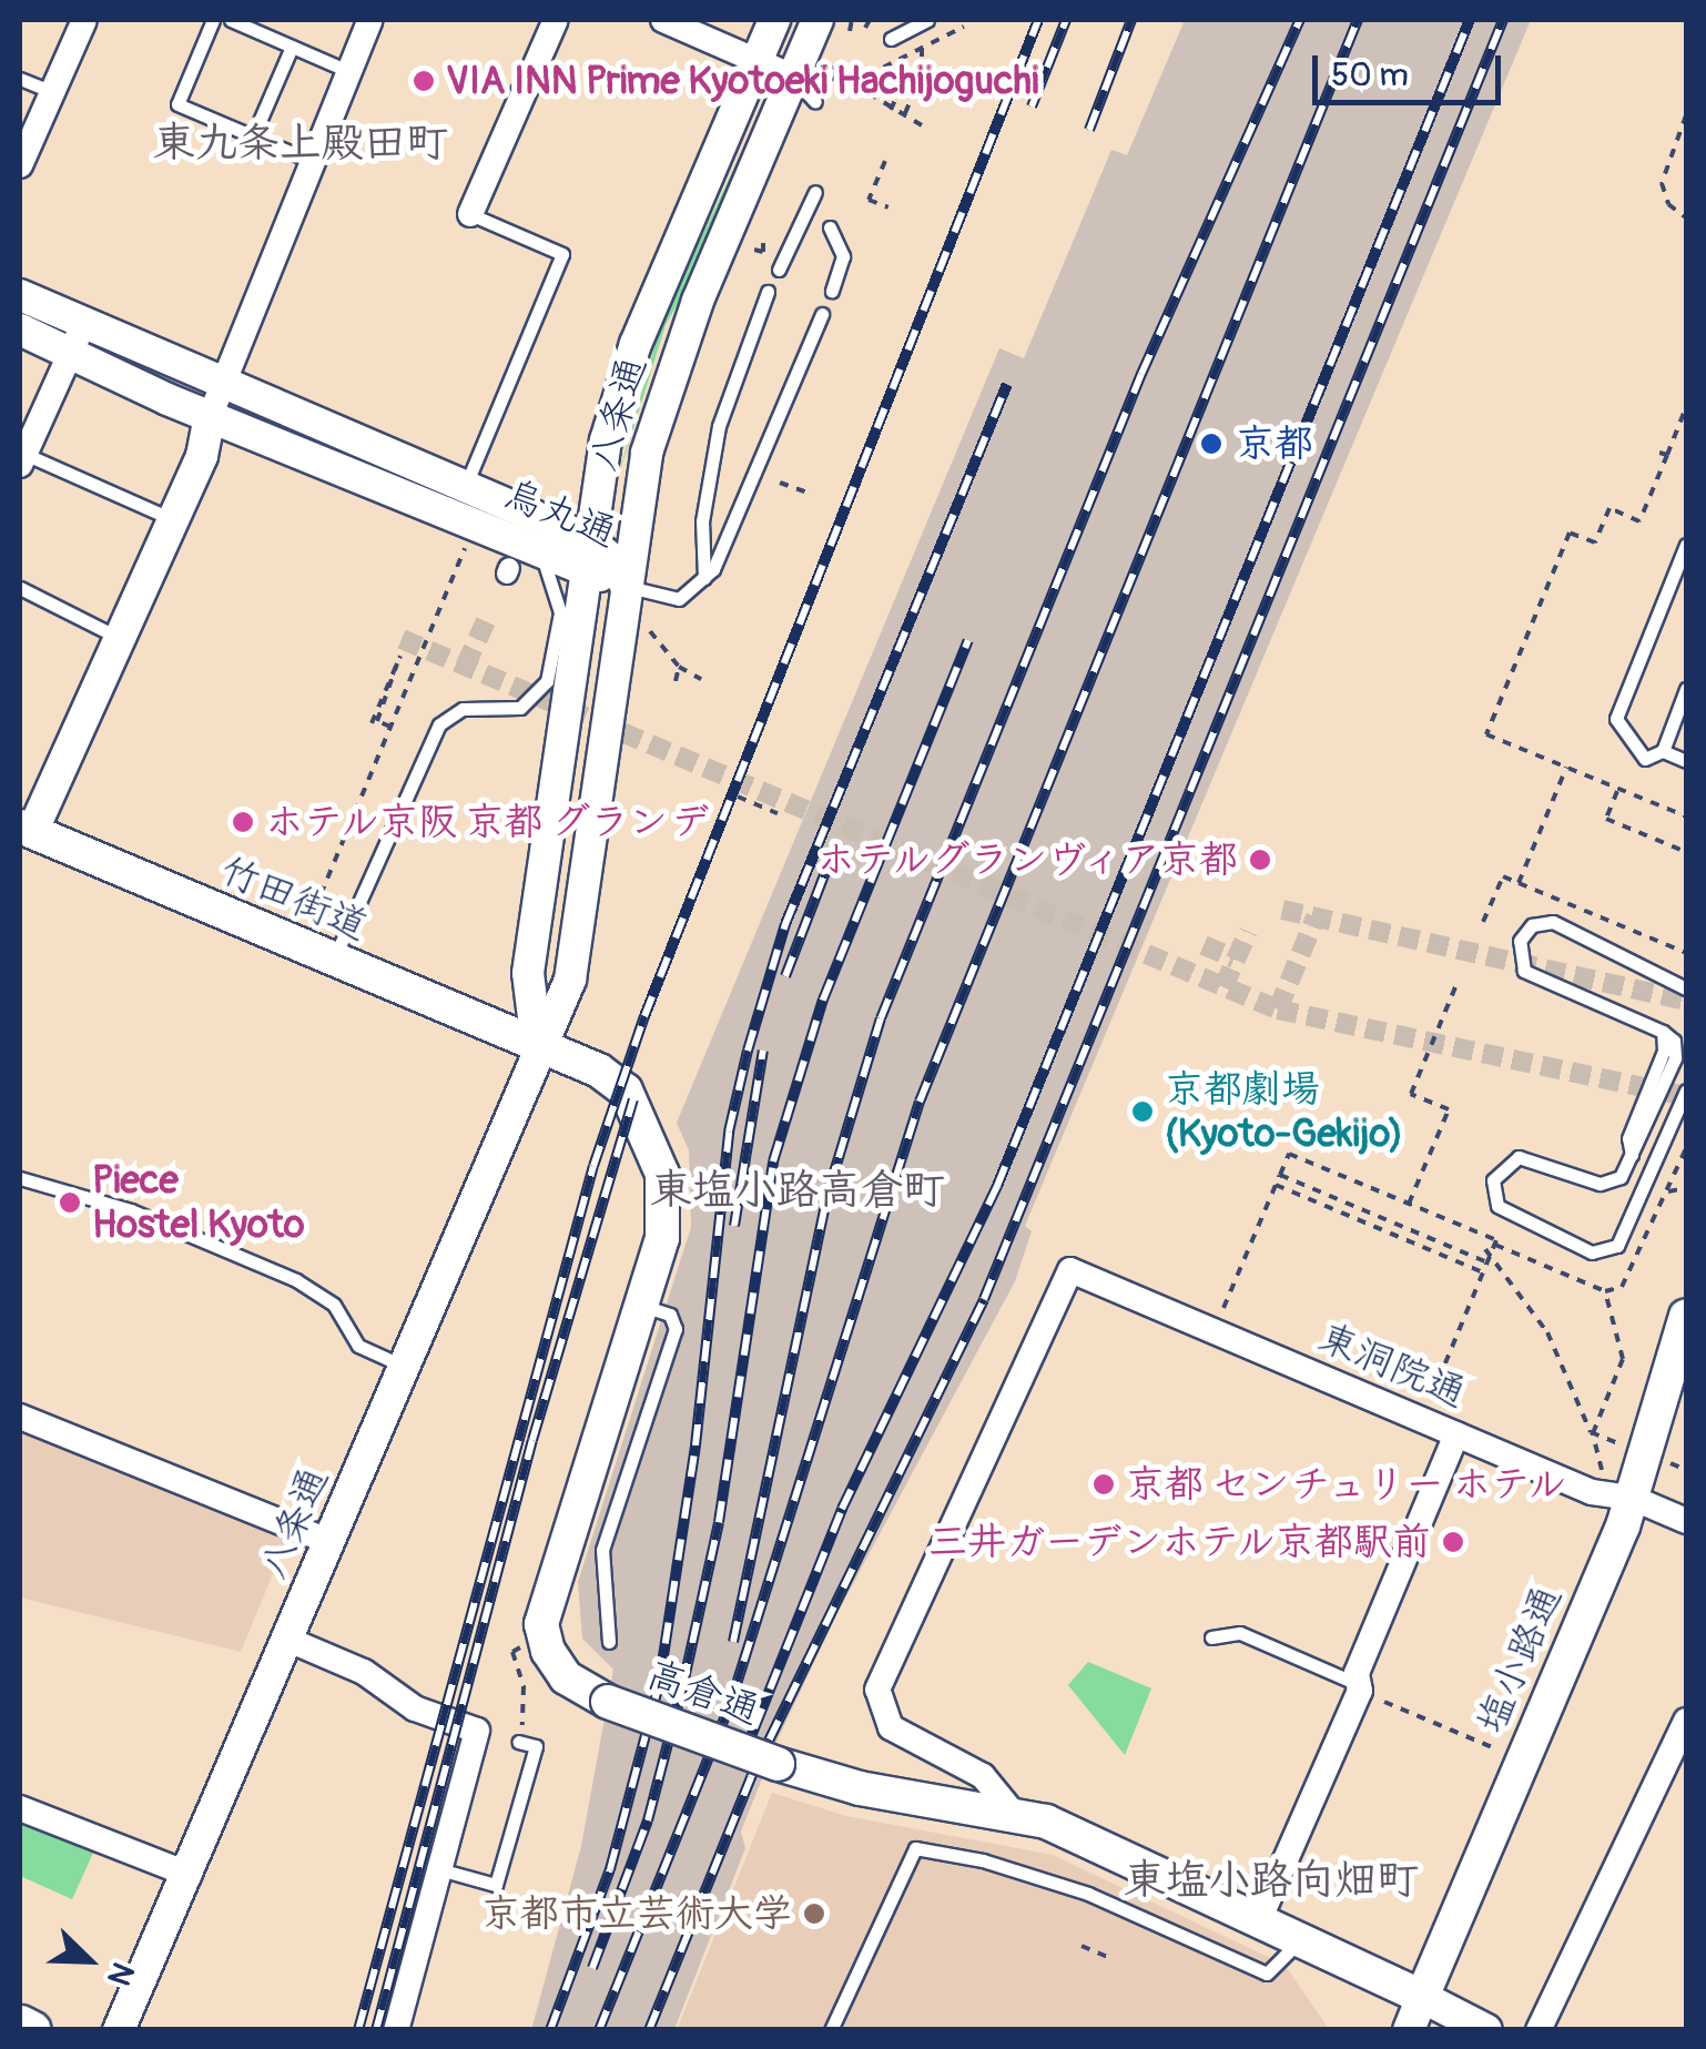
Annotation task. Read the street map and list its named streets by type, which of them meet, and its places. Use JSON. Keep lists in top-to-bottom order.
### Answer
{
  "streets": {
    "main road": ["竹田街道", "塩小路通", "高倉通"],
    "street": ["八条通", "烏丸通", "東洞院通"]
  },
  "crossings": [
    ["八条通", "烏丸通"],
    ["八条通", "竹田街道"],
    ["八条通", "高倉通"],
    ["竹田街道", "高倉通"],
    ["東洞院通", "塩小路通"],
    ["東洞院通", "高倉通"],
    ["塩小路通", "高倉通"]
  ],
  "districts": ["東九条上殿田町", "東塩小路高倉町", "東塩小路向畑町"],
  "places": [
    "VIA INN Prime Kyotoeki Hachijoguchi",
    "京都",
    "ホテル京阪 京都 グランデ",
    "ホテルグランヴィア京都",
    "京都劇場 (Kyoto-Gekijo)",
    "Piece Hostel Kyoto",
    "京都 センチュリー ホテル",
    "三井ガーデンホテル京都駅前",
    "京都市立芸術大学"
  ],
  "scale_bar": "50 m",
  "north": "bottom right"
}
